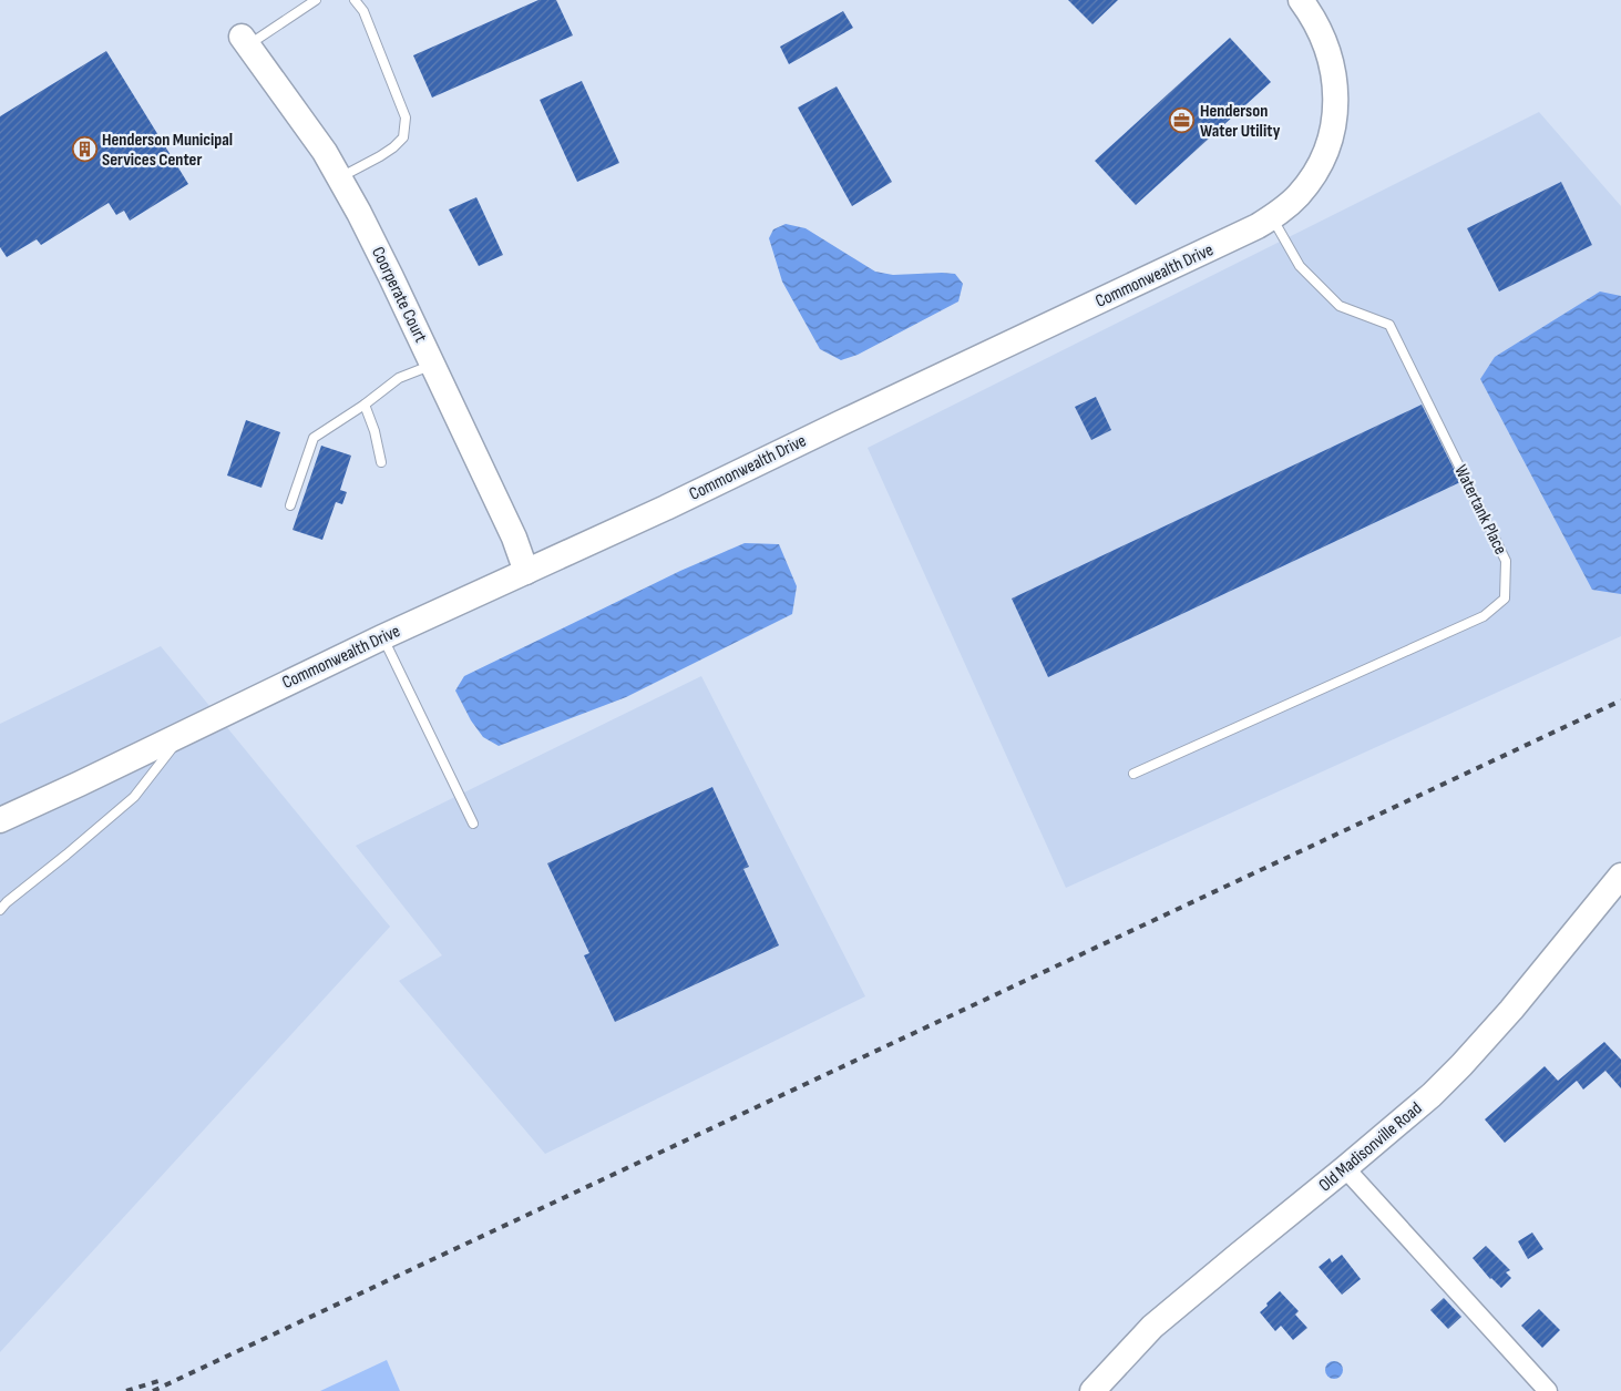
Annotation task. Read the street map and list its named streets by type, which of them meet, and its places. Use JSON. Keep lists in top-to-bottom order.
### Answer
{
  "streets": {
    "street": ["Commonwealth Drive", "Coorperate Court", "Old Madisonville Road"],
    "lane": ["Watertank Place"]
  },
  "crossings": [
    ["Commonwealth Drive", "Coorperate Court"],
    ["Commonwealth Drive", "Watertank Place"]
  ],
  "places": {
    "office": ["Henderson Water Utility"],
    "building": ["Henderson Municipal Services Center"]
  }
}
